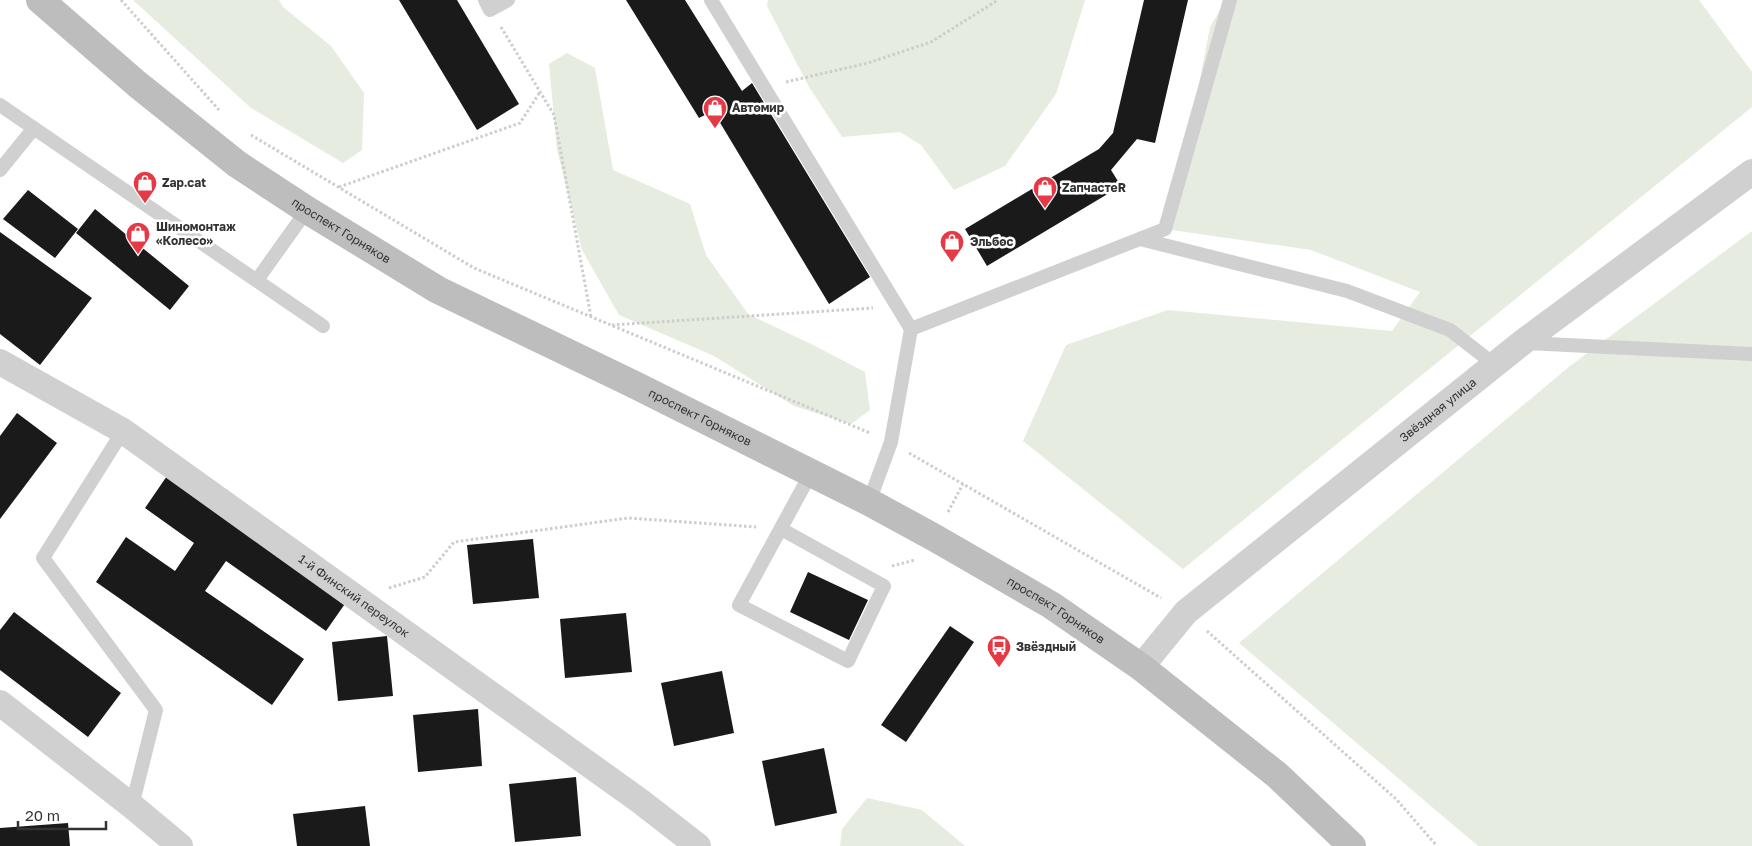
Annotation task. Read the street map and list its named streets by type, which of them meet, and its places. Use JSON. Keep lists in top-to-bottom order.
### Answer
{
  "streets": {
    "main road": ["проспект Горняков"],
    "street": ["Звёздная улица", "1-й Финский переулок"]
  },
  "crossings": [
    ["проспект Горняков", "Звёздная улица"]
  ],
  "places": {
    "shop": [
      "Автомир",
      "Zap.cat",
      "ZапчастеR",
      "Шиномонтаж «Колесо»",
      "Эльбос"
    ],
    "bus stop": ["Звёздный"]
  },
  "scale_bar": "20 m"
}
